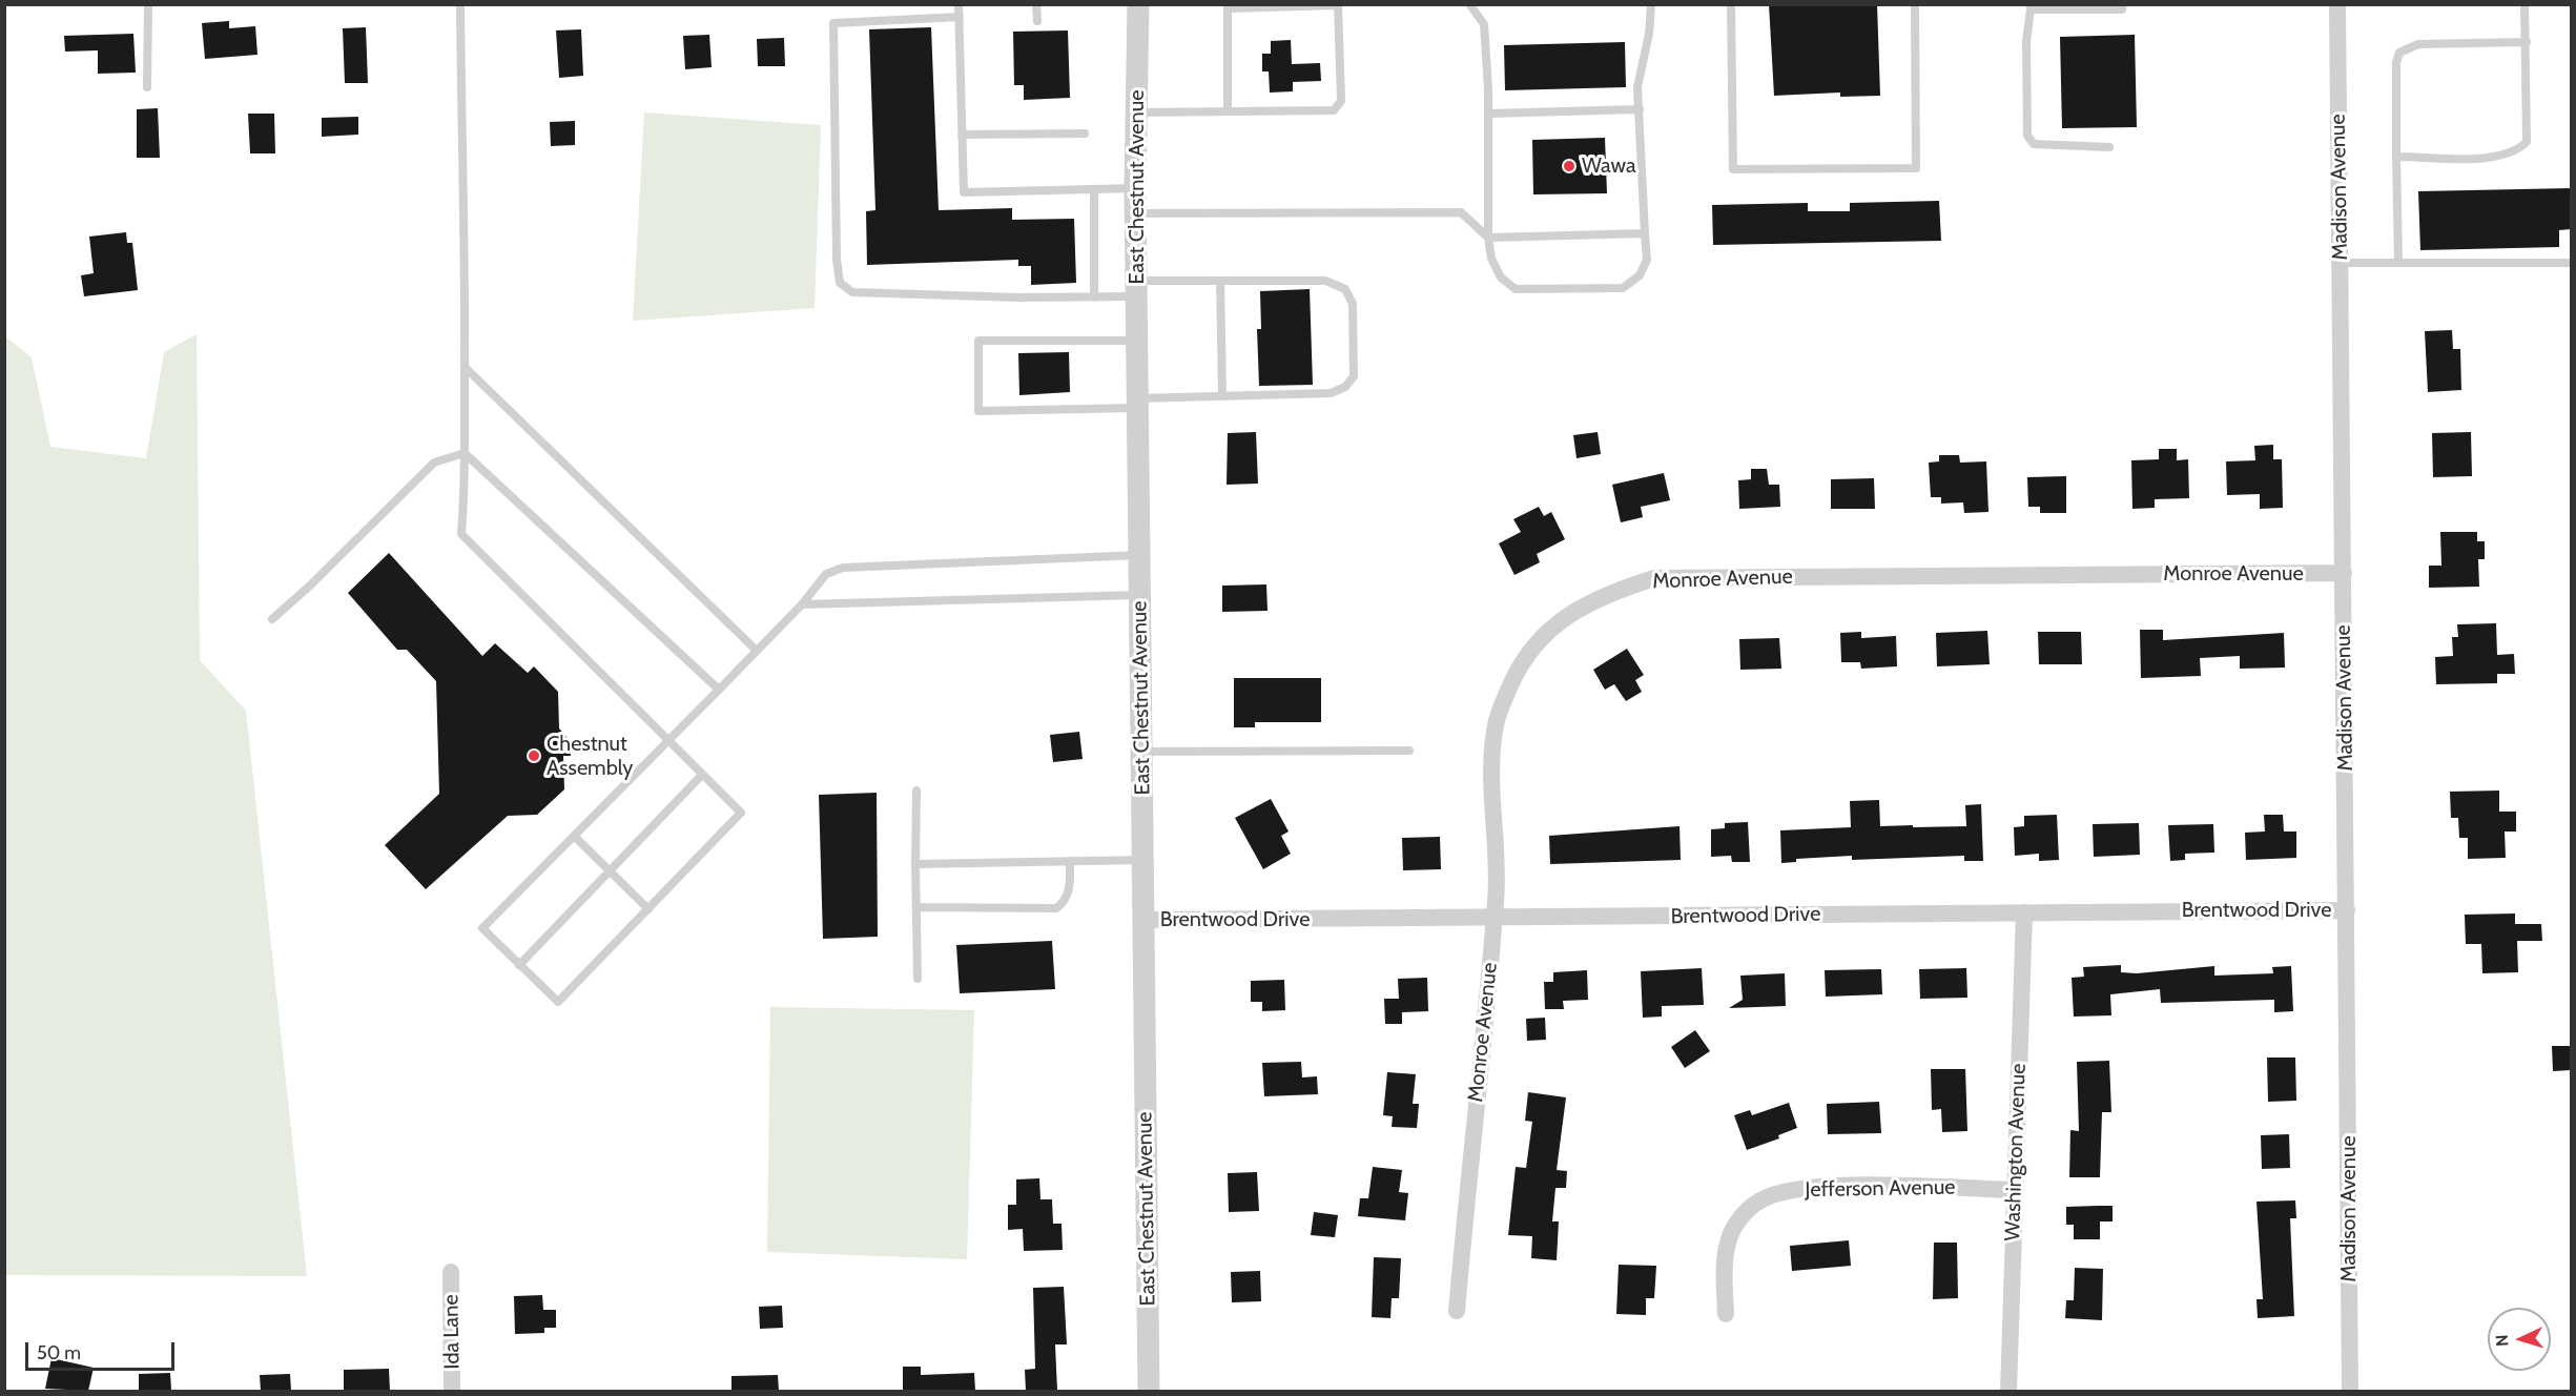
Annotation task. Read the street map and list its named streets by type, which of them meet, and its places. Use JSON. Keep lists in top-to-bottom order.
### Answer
{
  "streets": {
    "street": [
      "East Chestnut Avenue",
      "Madison Avenue",
      "Monroe Avenue",
      "Brentwood Drive",
      "Washington Avenue",
      "Jefferson Avenue",
      "Ida Lane"
    ]
  },
  "crossings": [
    ["East Chestnut Avenue", "Brentwood Drive"],
    ["Madison Avenue", "Monroe Avenue"],
    ["Madison Avenue", "Brentwood Drive"],
    ["Monroe Avenue", "Brentwood Drive"],
    ["Brentwood Drive", "Washington Avenue"],
    ["Washington Avenue", "Jefferson Avenue"]
  ],
  "places": ["Wawa", "Chestnut Assembly"],
  "scale_bar": "50 m",
  "north": "left"
}
